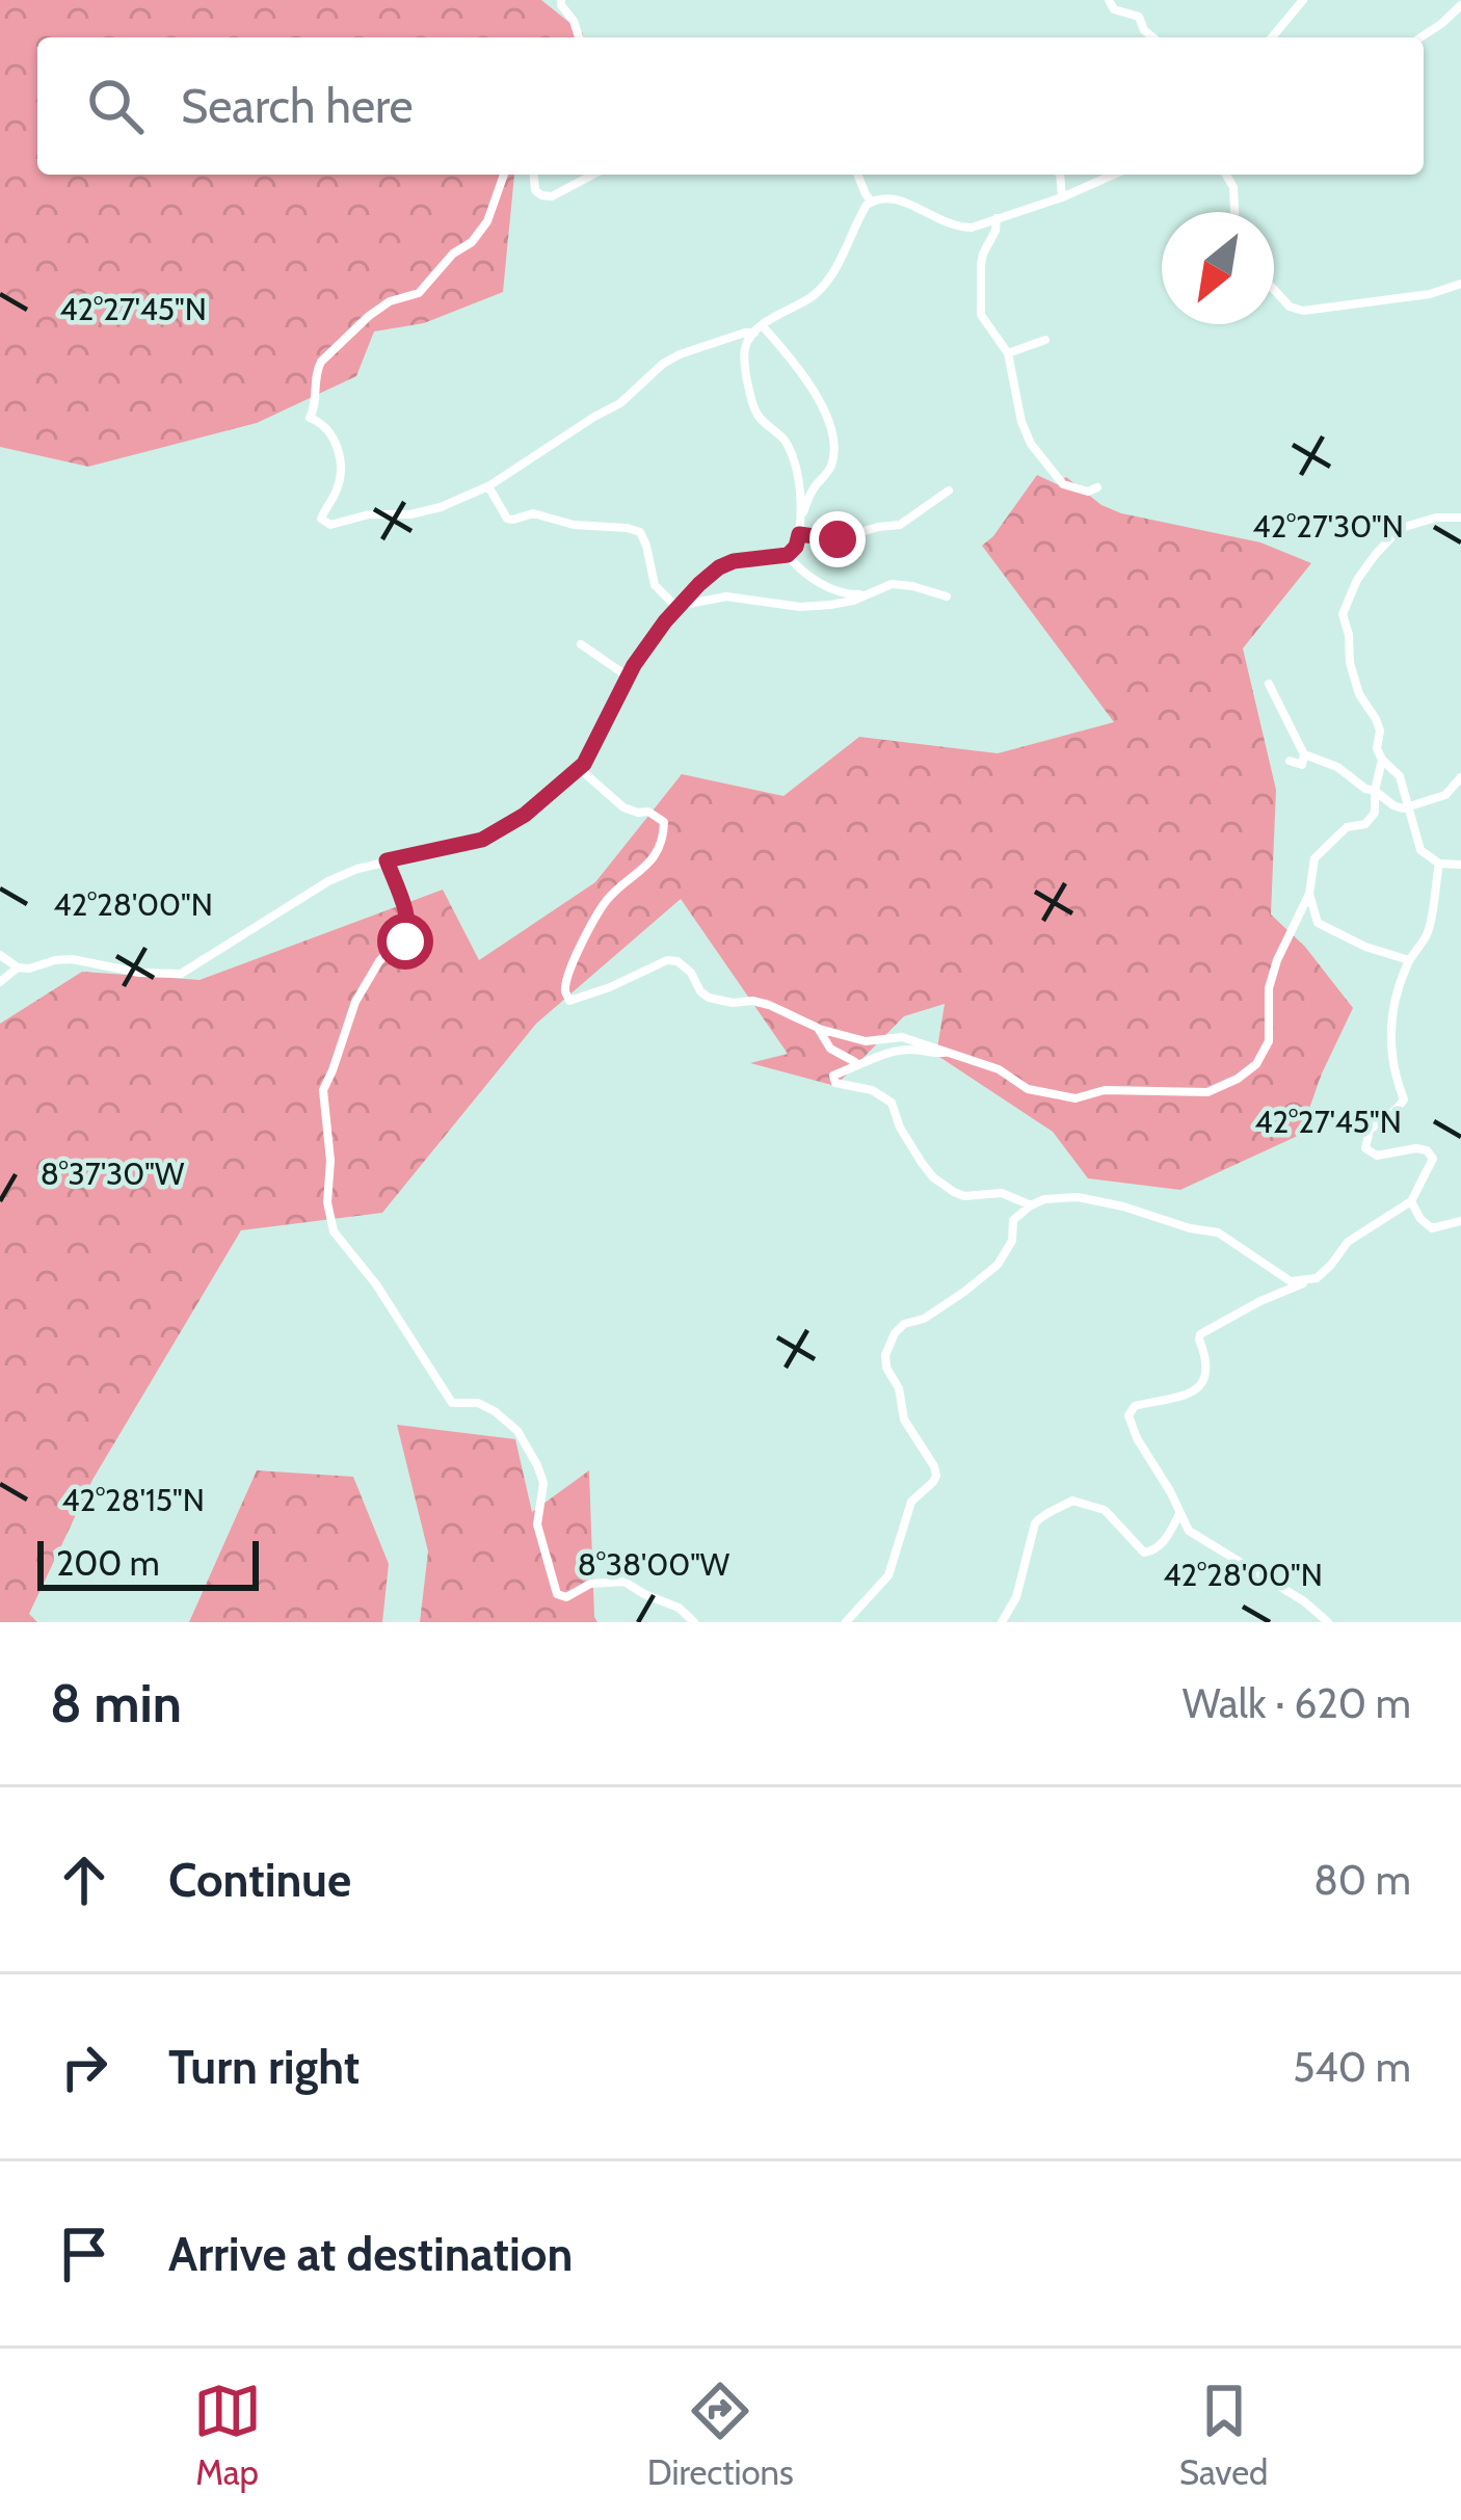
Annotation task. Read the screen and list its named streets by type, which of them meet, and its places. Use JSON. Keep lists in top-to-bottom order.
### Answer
{
  "scale_bar": "200 m",
  "north": "bottom left",
  "page": {
    "search": "Search here",
    "scale": "200 m",
    "heading": ["8 min", "Walk · 620 m"],
    "list": [
      ["Continue", "80 m"],
      ["Turn right", "540 m"],
      "Arrive at destination"
    ],
    "nav": ["Map", "Directions", "Saved"]
  },
  "coordinates": [
    "42°27'45\"N",
    "42°27'30\"N",
    "42°28'00\"N",
    "8°37'30\"W",
    "42°28'15\"N",
    "8°38'00\"W"
  ]
}
